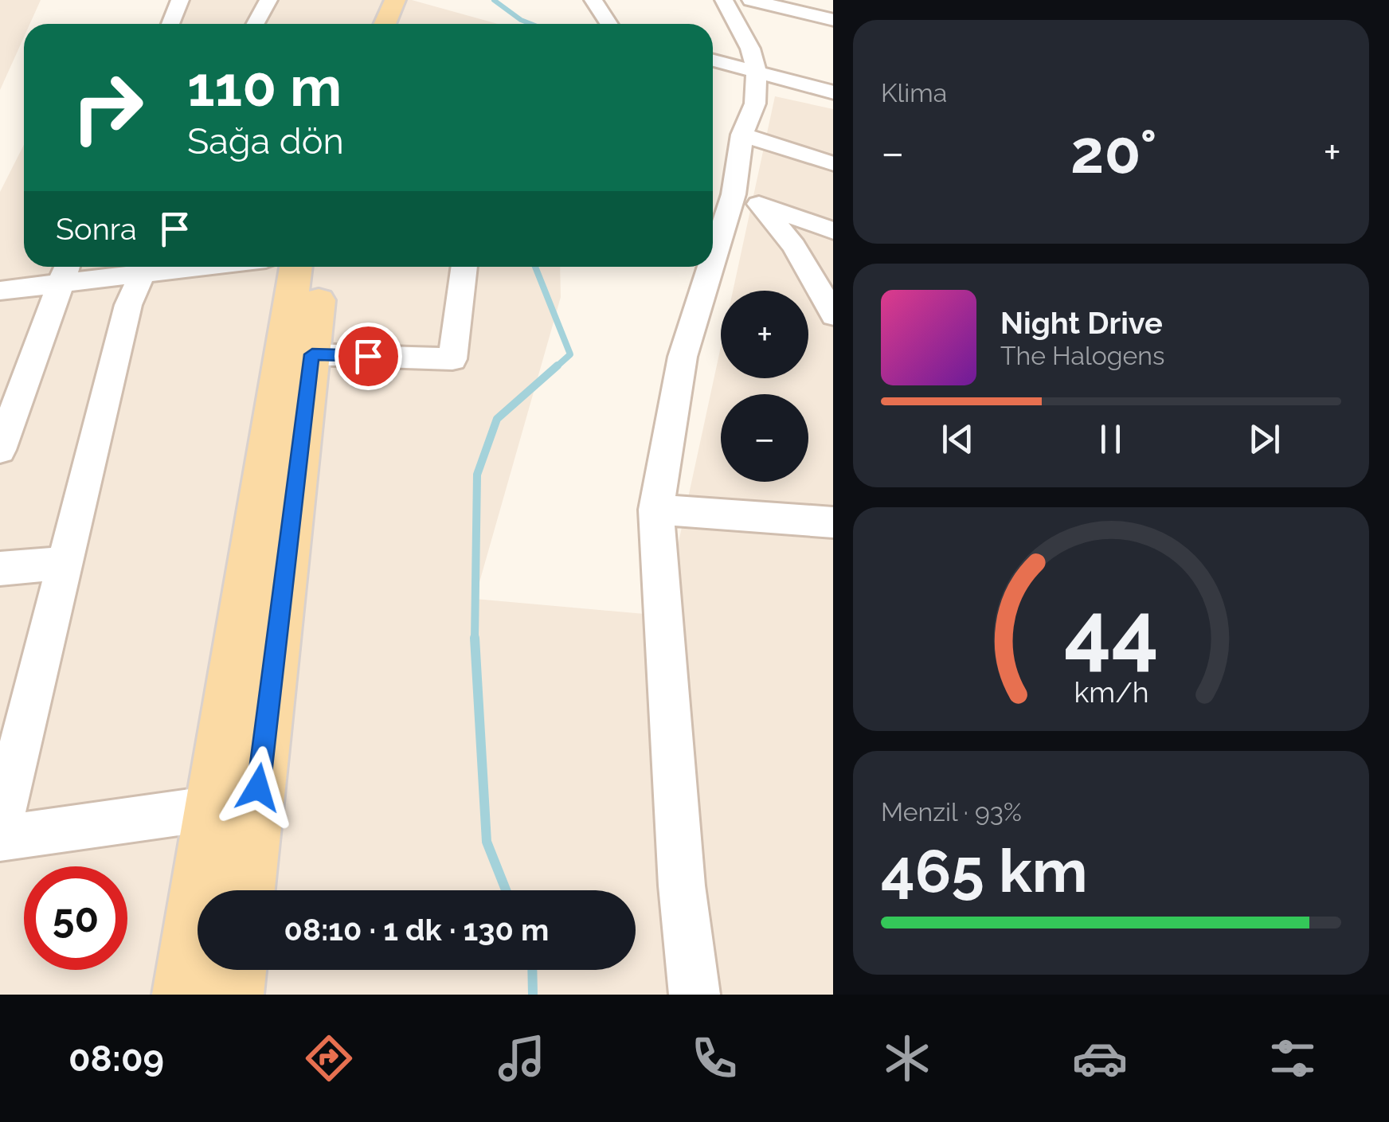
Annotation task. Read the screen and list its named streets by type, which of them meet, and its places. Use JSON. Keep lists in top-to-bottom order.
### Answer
{
  "page": {
    "tile": [
      "Klima",
      ["Menzil · 93%", "465 km"]
    ],
    "turn": ["110 m", "Sağa dön"],
    "heat": ["−", "20°", "+"],
    "then": "Sonra",
    "song": ["Night Drive", "The Halogens"],
    "map_buttons": ["+", "−"],
    "limit": "50",
    "trip": "08:10 · 1 dk · 130 m",
    "tabs": "08:09",
    "gauge": ["44", "km/h"]
  }
}
